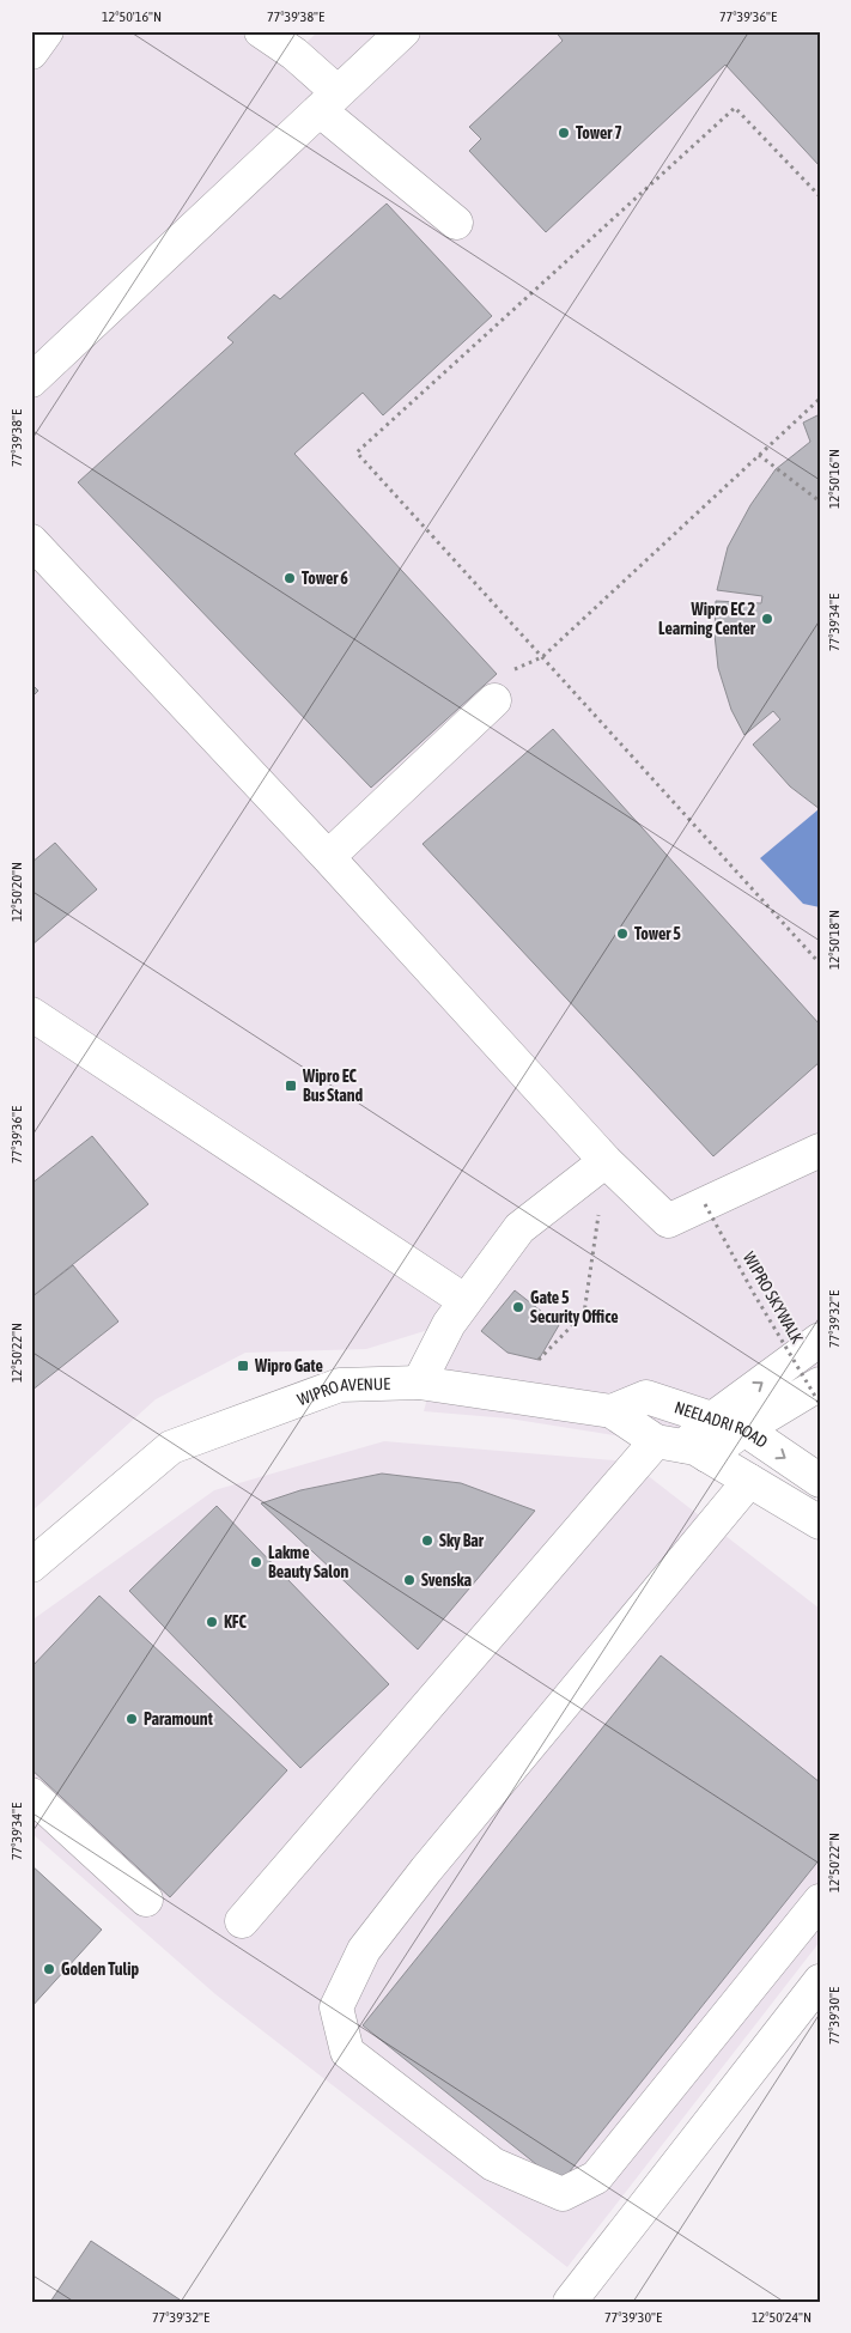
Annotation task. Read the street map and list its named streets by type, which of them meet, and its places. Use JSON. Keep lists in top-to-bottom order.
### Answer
{
  "streets": {
    "main road": ["WIPRO AVENUE", "NEELADRI ROAD"],
    "path": ["WIPRO SKYWALK"]
  },
  "crossings": [
    ["WIPRO AVENUE", "NEELADRI ROAD"]
  ],
  "places": {
    "other": [
      "Tower 7",
      "Tower 6",
      "Wipro EC 2 Learning Center",
      "Tower 5",
      "Gate 5 Security Office",
      "Sky Bar",
      "Lakme Beauty Salon",
      "Svenska",
      "KFC",
      "Paramount",
      "Golden Tulip"
    ],
    "transit": ["Wipro EC Bus Stand", "Wipro Gate"]
  },
  "coordinates": [
    "12°50'16\"N",
    "77°39'38\"E",
    "77°39'36\"E",
    "77°39'34\"E",
    "12°50'20\"N",
    "12°50'18\"N",
    "77°39'32\"E",
    "12°50'22\"N",
    "77°39'30\"E",
    "12°50'24\"N"
  ]
}
